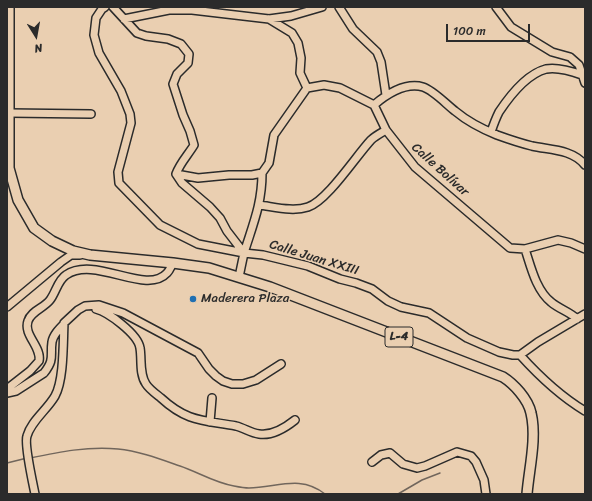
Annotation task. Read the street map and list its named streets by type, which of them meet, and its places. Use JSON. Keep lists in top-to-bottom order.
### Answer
{
  "streets": {
    "main road": ["L-4"],
    "street": ["Calle Bolívar", "Calle Juan XXIII"]
  },
  "places": ["Maderera Plaza"],
  "scale_bar": "100 m",
  "north": "bottom"
}
